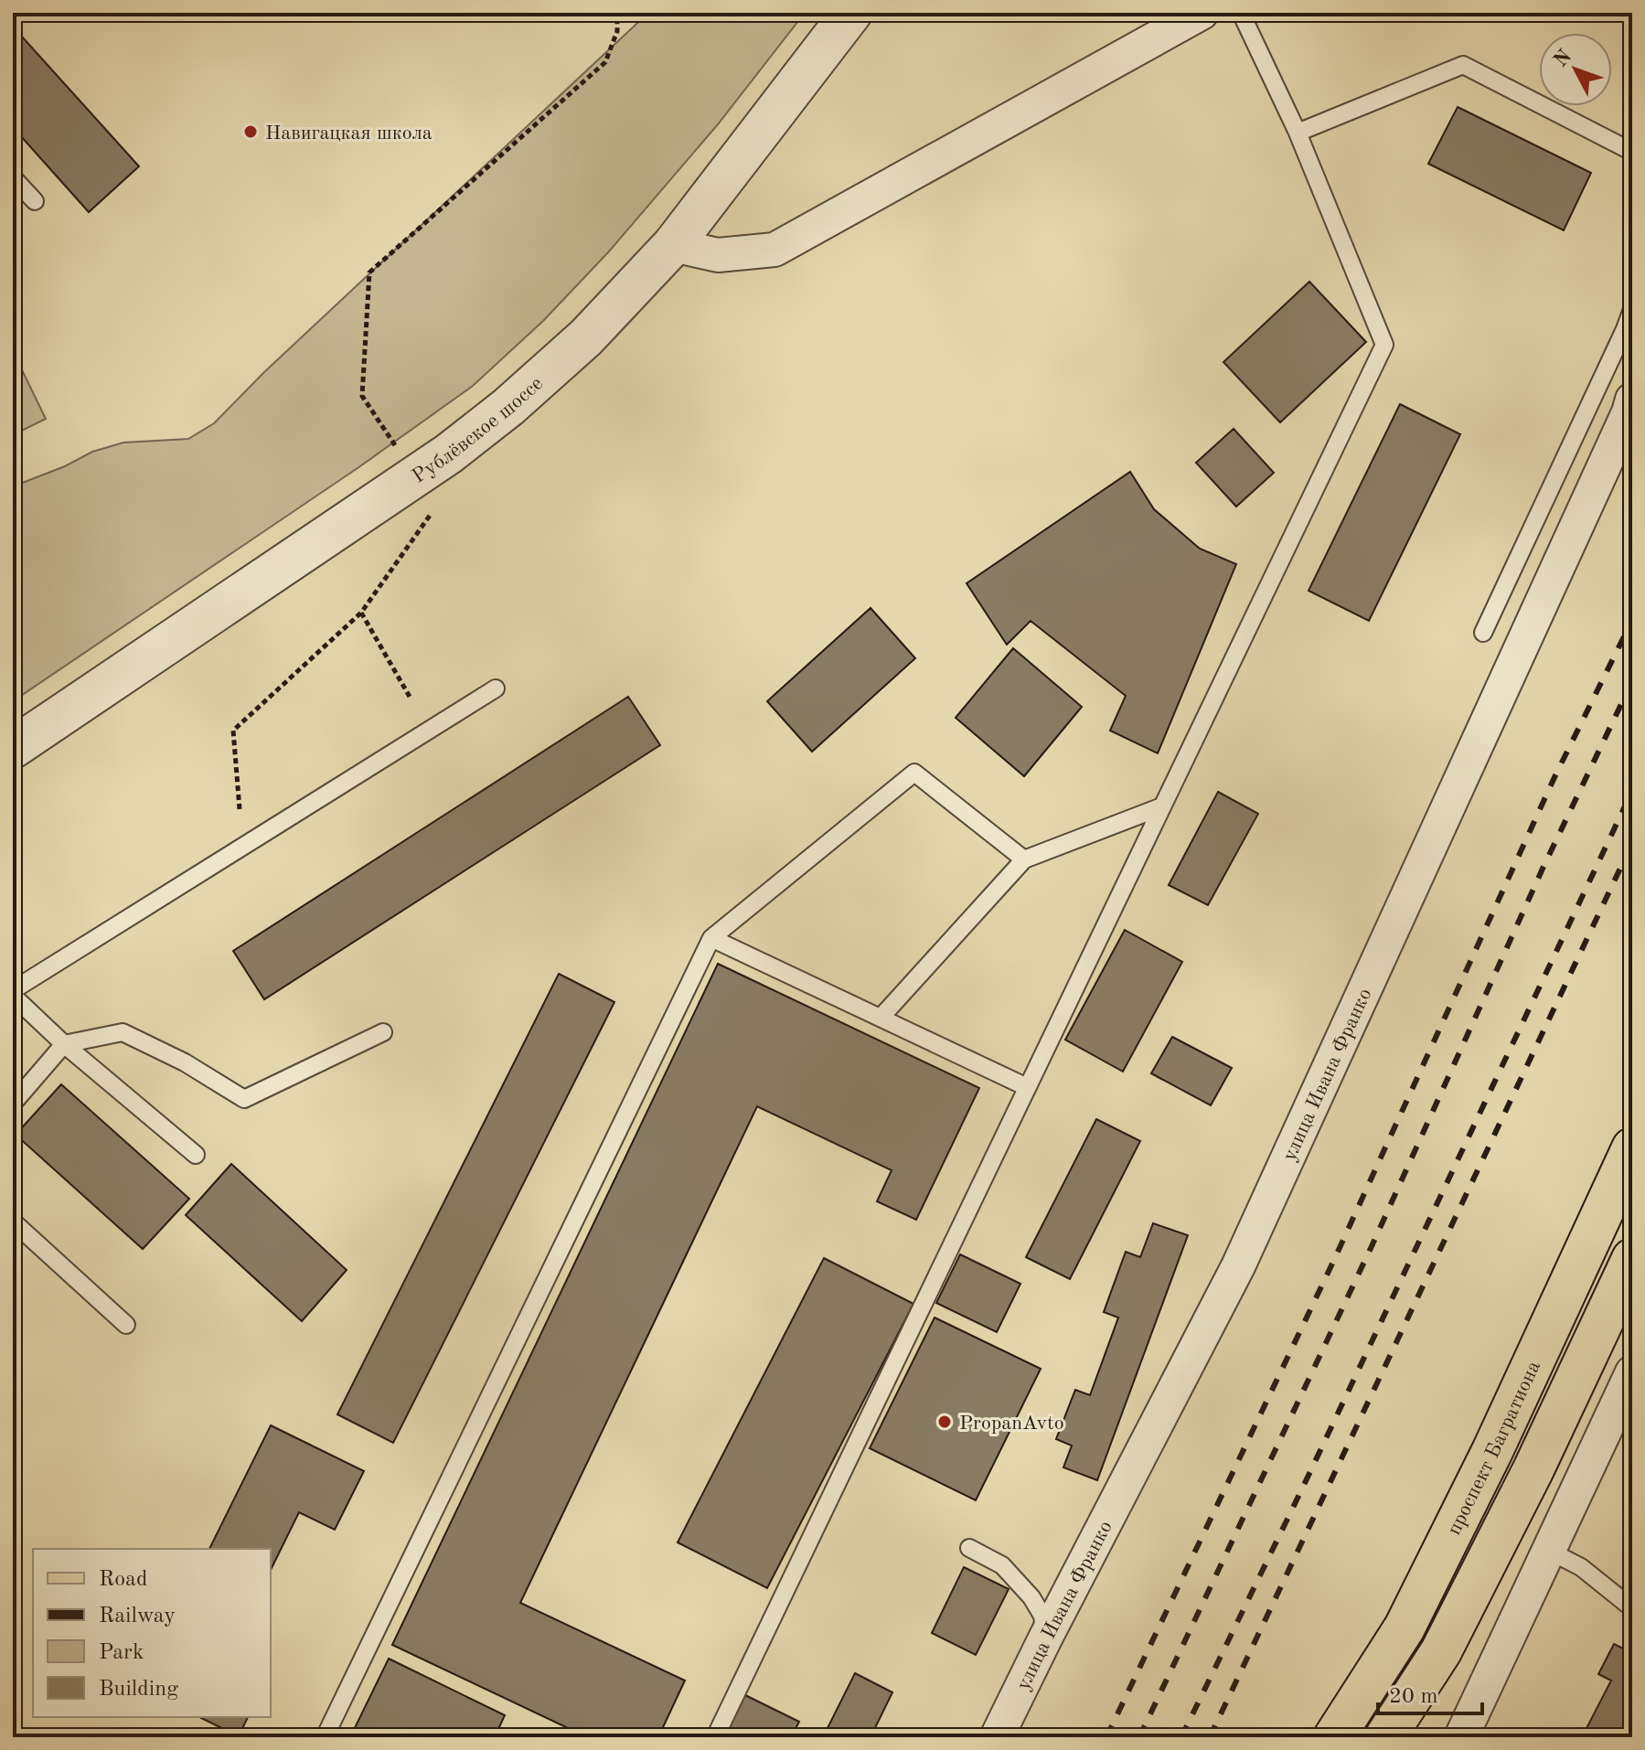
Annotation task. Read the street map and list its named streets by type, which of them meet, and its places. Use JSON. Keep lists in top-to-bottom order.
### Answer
{
  "streets": {
    "main road": ["проспект Багратиона"],
    "street": ["Рублёвское шоссе", "улица Ивана Франко"]
  },
  "places": ["Навигацкая школа", "PropanAvto"],
  "legend": [
    "Road",
    "Railway",
    "Park",
    "Building"
  ],
  "scale_bar": "20 m",
  "north": "top left"
}
